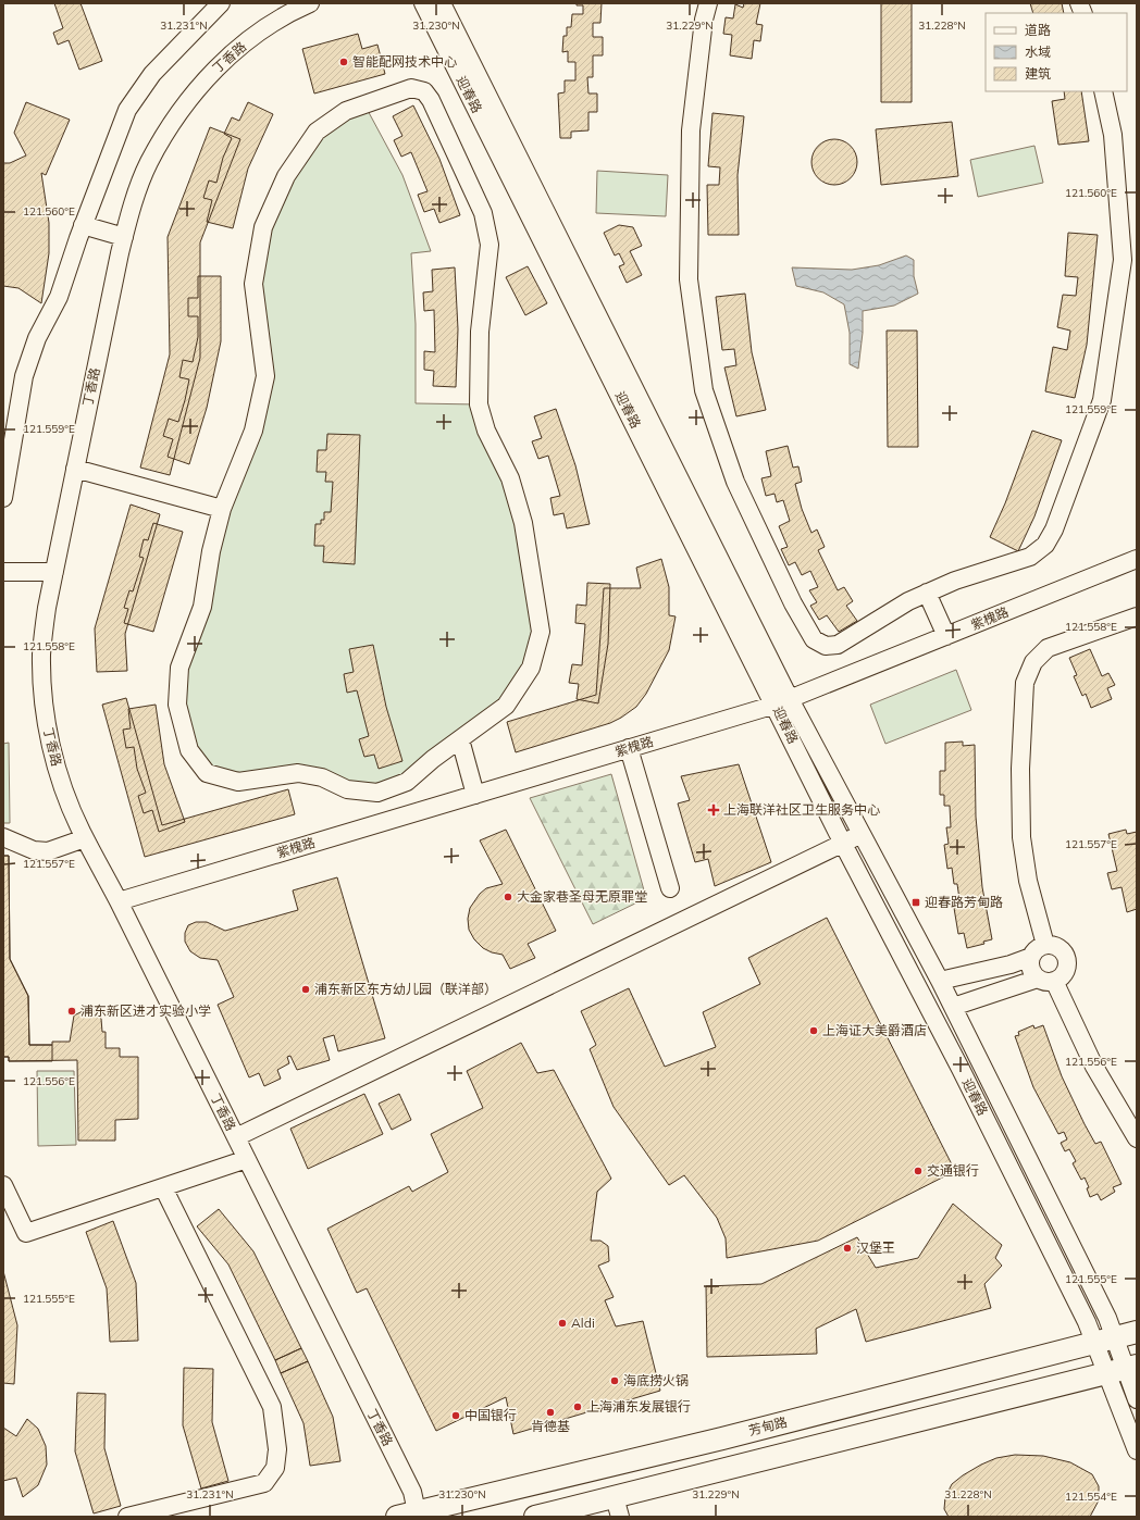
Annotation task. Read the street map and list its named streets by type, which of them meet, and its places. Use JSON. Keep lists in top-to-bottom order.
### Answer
{
  "streets": {
    "main road": ["芳甸路"],
    "street": ["丁香路", "迎春路", "紫槐路"]
  },
  "crossings": [
    ["丁香路", "紫槐路"],
    ["丁香路", "芳甸路"],
    ["迎春路", "紫槐路"],
    ["迎春路", "芳甸路"]
  ],
  "places": {
    "other": [
      "智能配网技术中心",
      "大金家巷圣母无原罪堂",
      "浦东新区东方幼儿园（联洋部）",
      "浦东新区进才实验小学",
      "上海证大美爵酒店",
      "交通银行",
      "汉堡王",
      "Aldi",
      "海底捞火锅",
      "上海浦东发展银行",
      "肯德基",
      "中国银行"
    ],
    "health": ["上海联洋社区卫生服务中心"],
    "transit": ["迎春路芳甸路"]
  },
  "legend": ["道路", "水域", "建筑"],
  "coordinates": [
    "31.231°N",
    "31.230°N",
    "31.229°N",
    "31.228°N",
    "121.560°E",
    "121.559°E",
    "121.558°E",
    "121.557°E",
    "121.556°E",
    "121.555°E",
    "121.554°E"
  ]
}
